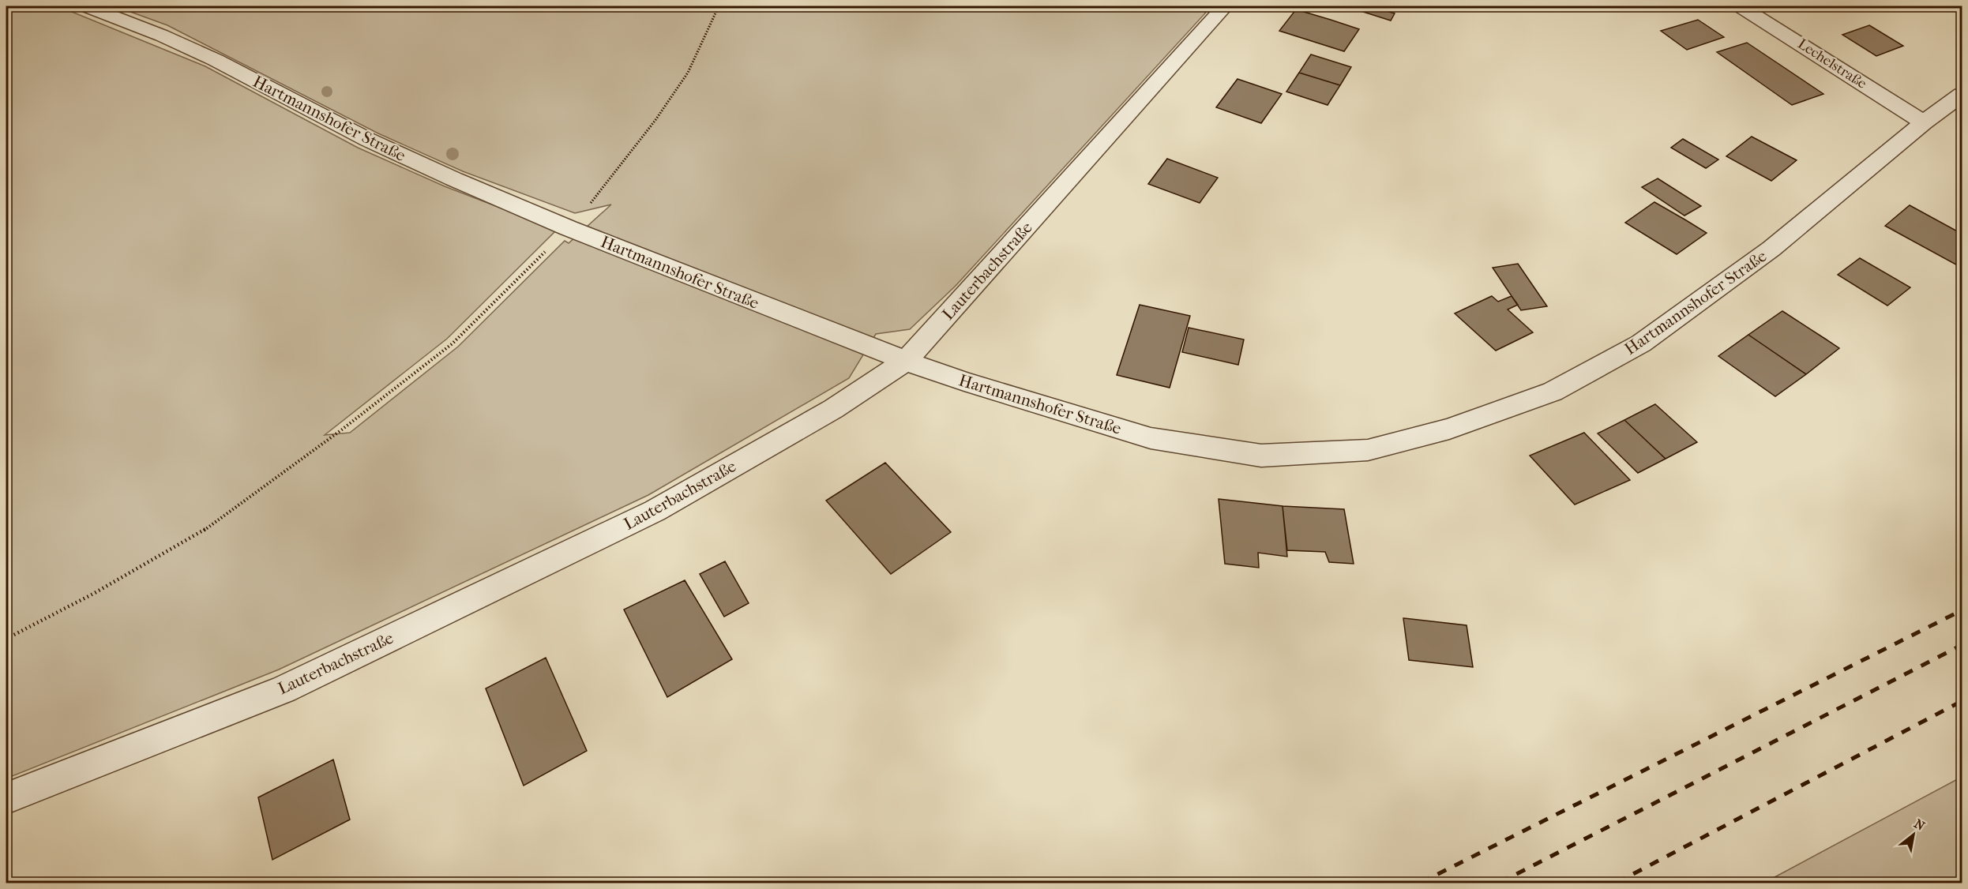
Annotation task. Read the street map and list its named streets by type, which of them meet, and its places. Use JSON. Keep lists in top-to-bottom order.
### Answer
{
  "streets": {
    "street": ["Lechelstraße", "Hartmannshofer Straße", "Lauterbachstraße"]
  },
  "crossings": [
    ["Lechelstraße", "Hartmannshofer Straße"],
    ["Hartmannshofer Straße", "Lauterbachstraße"]
  ],
  "north": "top right"
}
